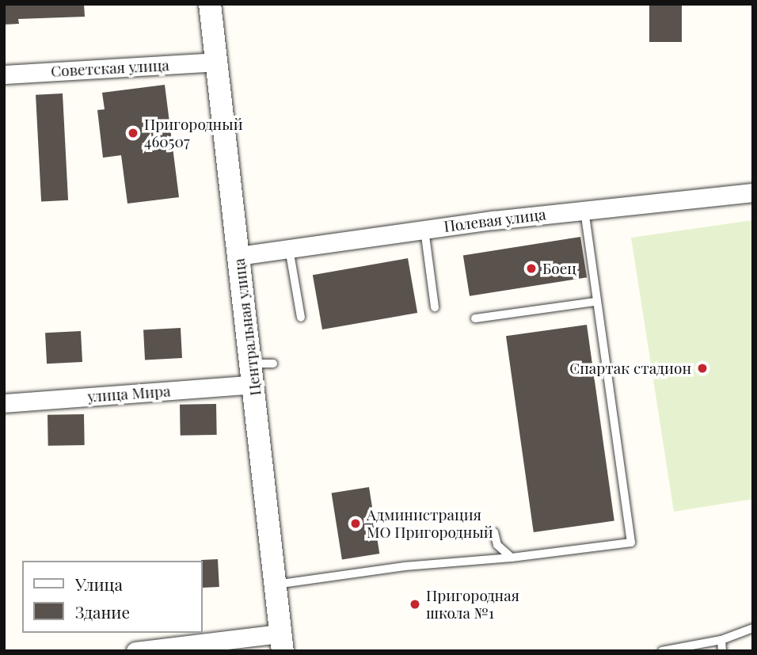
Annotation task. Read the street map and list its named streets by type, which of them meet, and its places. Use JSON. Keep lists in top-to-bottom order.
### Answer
{
  "streets": {
    "street": [
      "Советская улица",
      "Полевая улица",
      "Центральная улица",
      "улица Мира"
    ]
  },
  "crossings": [
    ["Советская улица", "Центральная улица"],
    ["Полевая улица", "Центральная улица"],
    ["Центральная улица", "улица Мира"]
  ],
  "places": [
    "Пригородный 460507",
    "Боец",
    "Спартак стадион",
    "Администрация МО Пригородный",
    "Пригородная школа №1"
  ],
  "legend": ["Улица", "Здание"]
}
